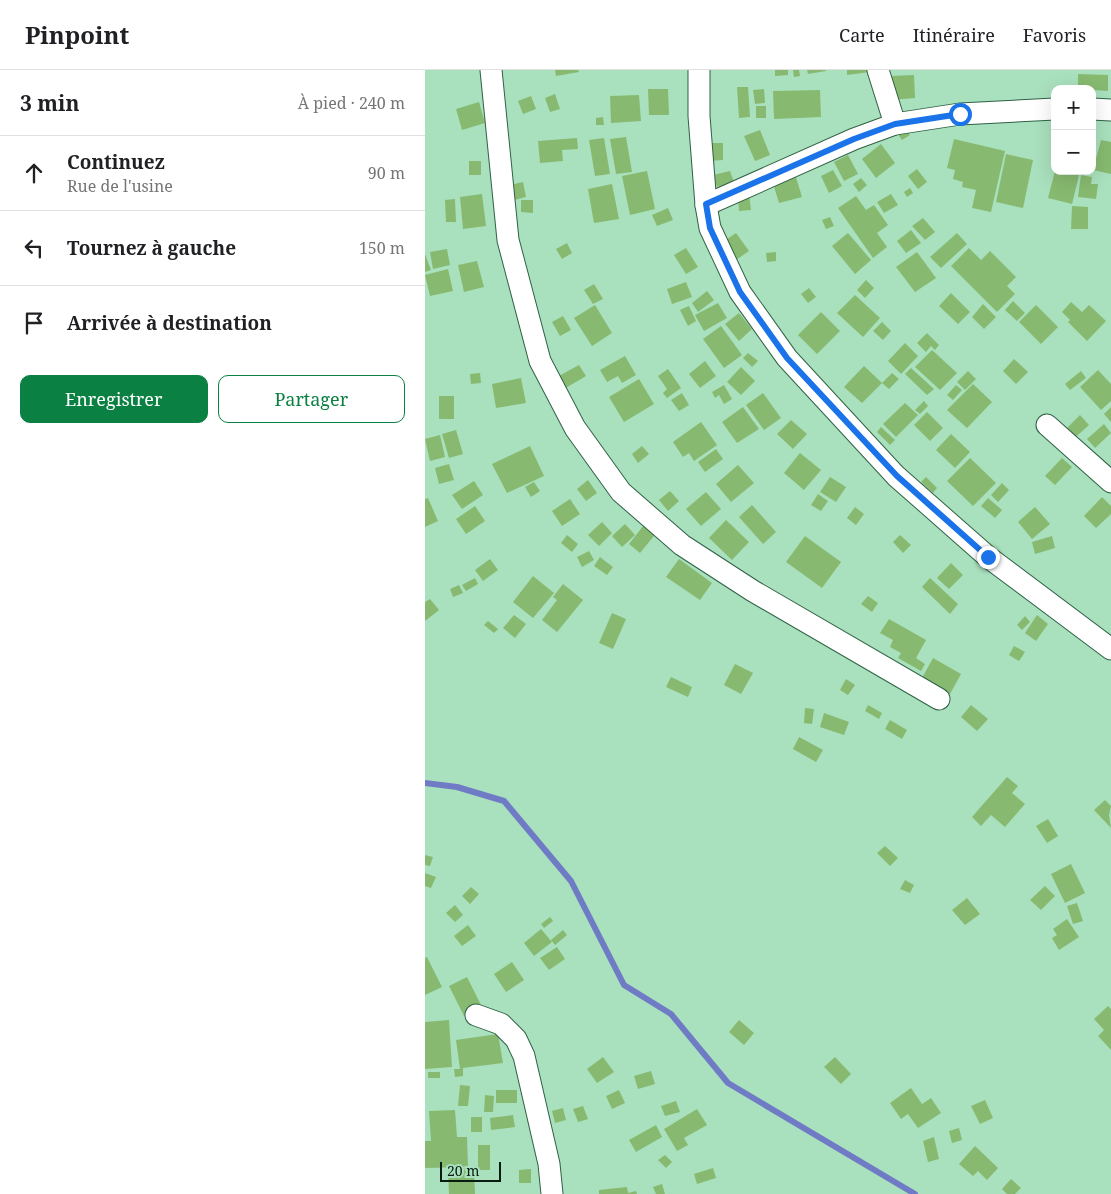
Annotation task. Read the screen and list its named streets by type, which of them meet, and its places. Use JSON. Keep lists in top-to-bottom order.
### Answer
{
  "scale_bar": "20 m",
  "page": {
    "header": "Pinpoint",
    "nav": ["Carte", "Itinéraire", "Favoris"],
    "heading": ["3 min", "À pied · 240 m"],
    "map_buttons": ["+", "−"],
    "list": [
      ["Continuez", "Rue de l'usine", "90 m"],
      ["Tournez à gauche", "150 m"],
      "Arrivée à destination"
    ],
    "buttons": ["Enregistrer", "Partager"],
    "scale": "20 m"
  }
}
